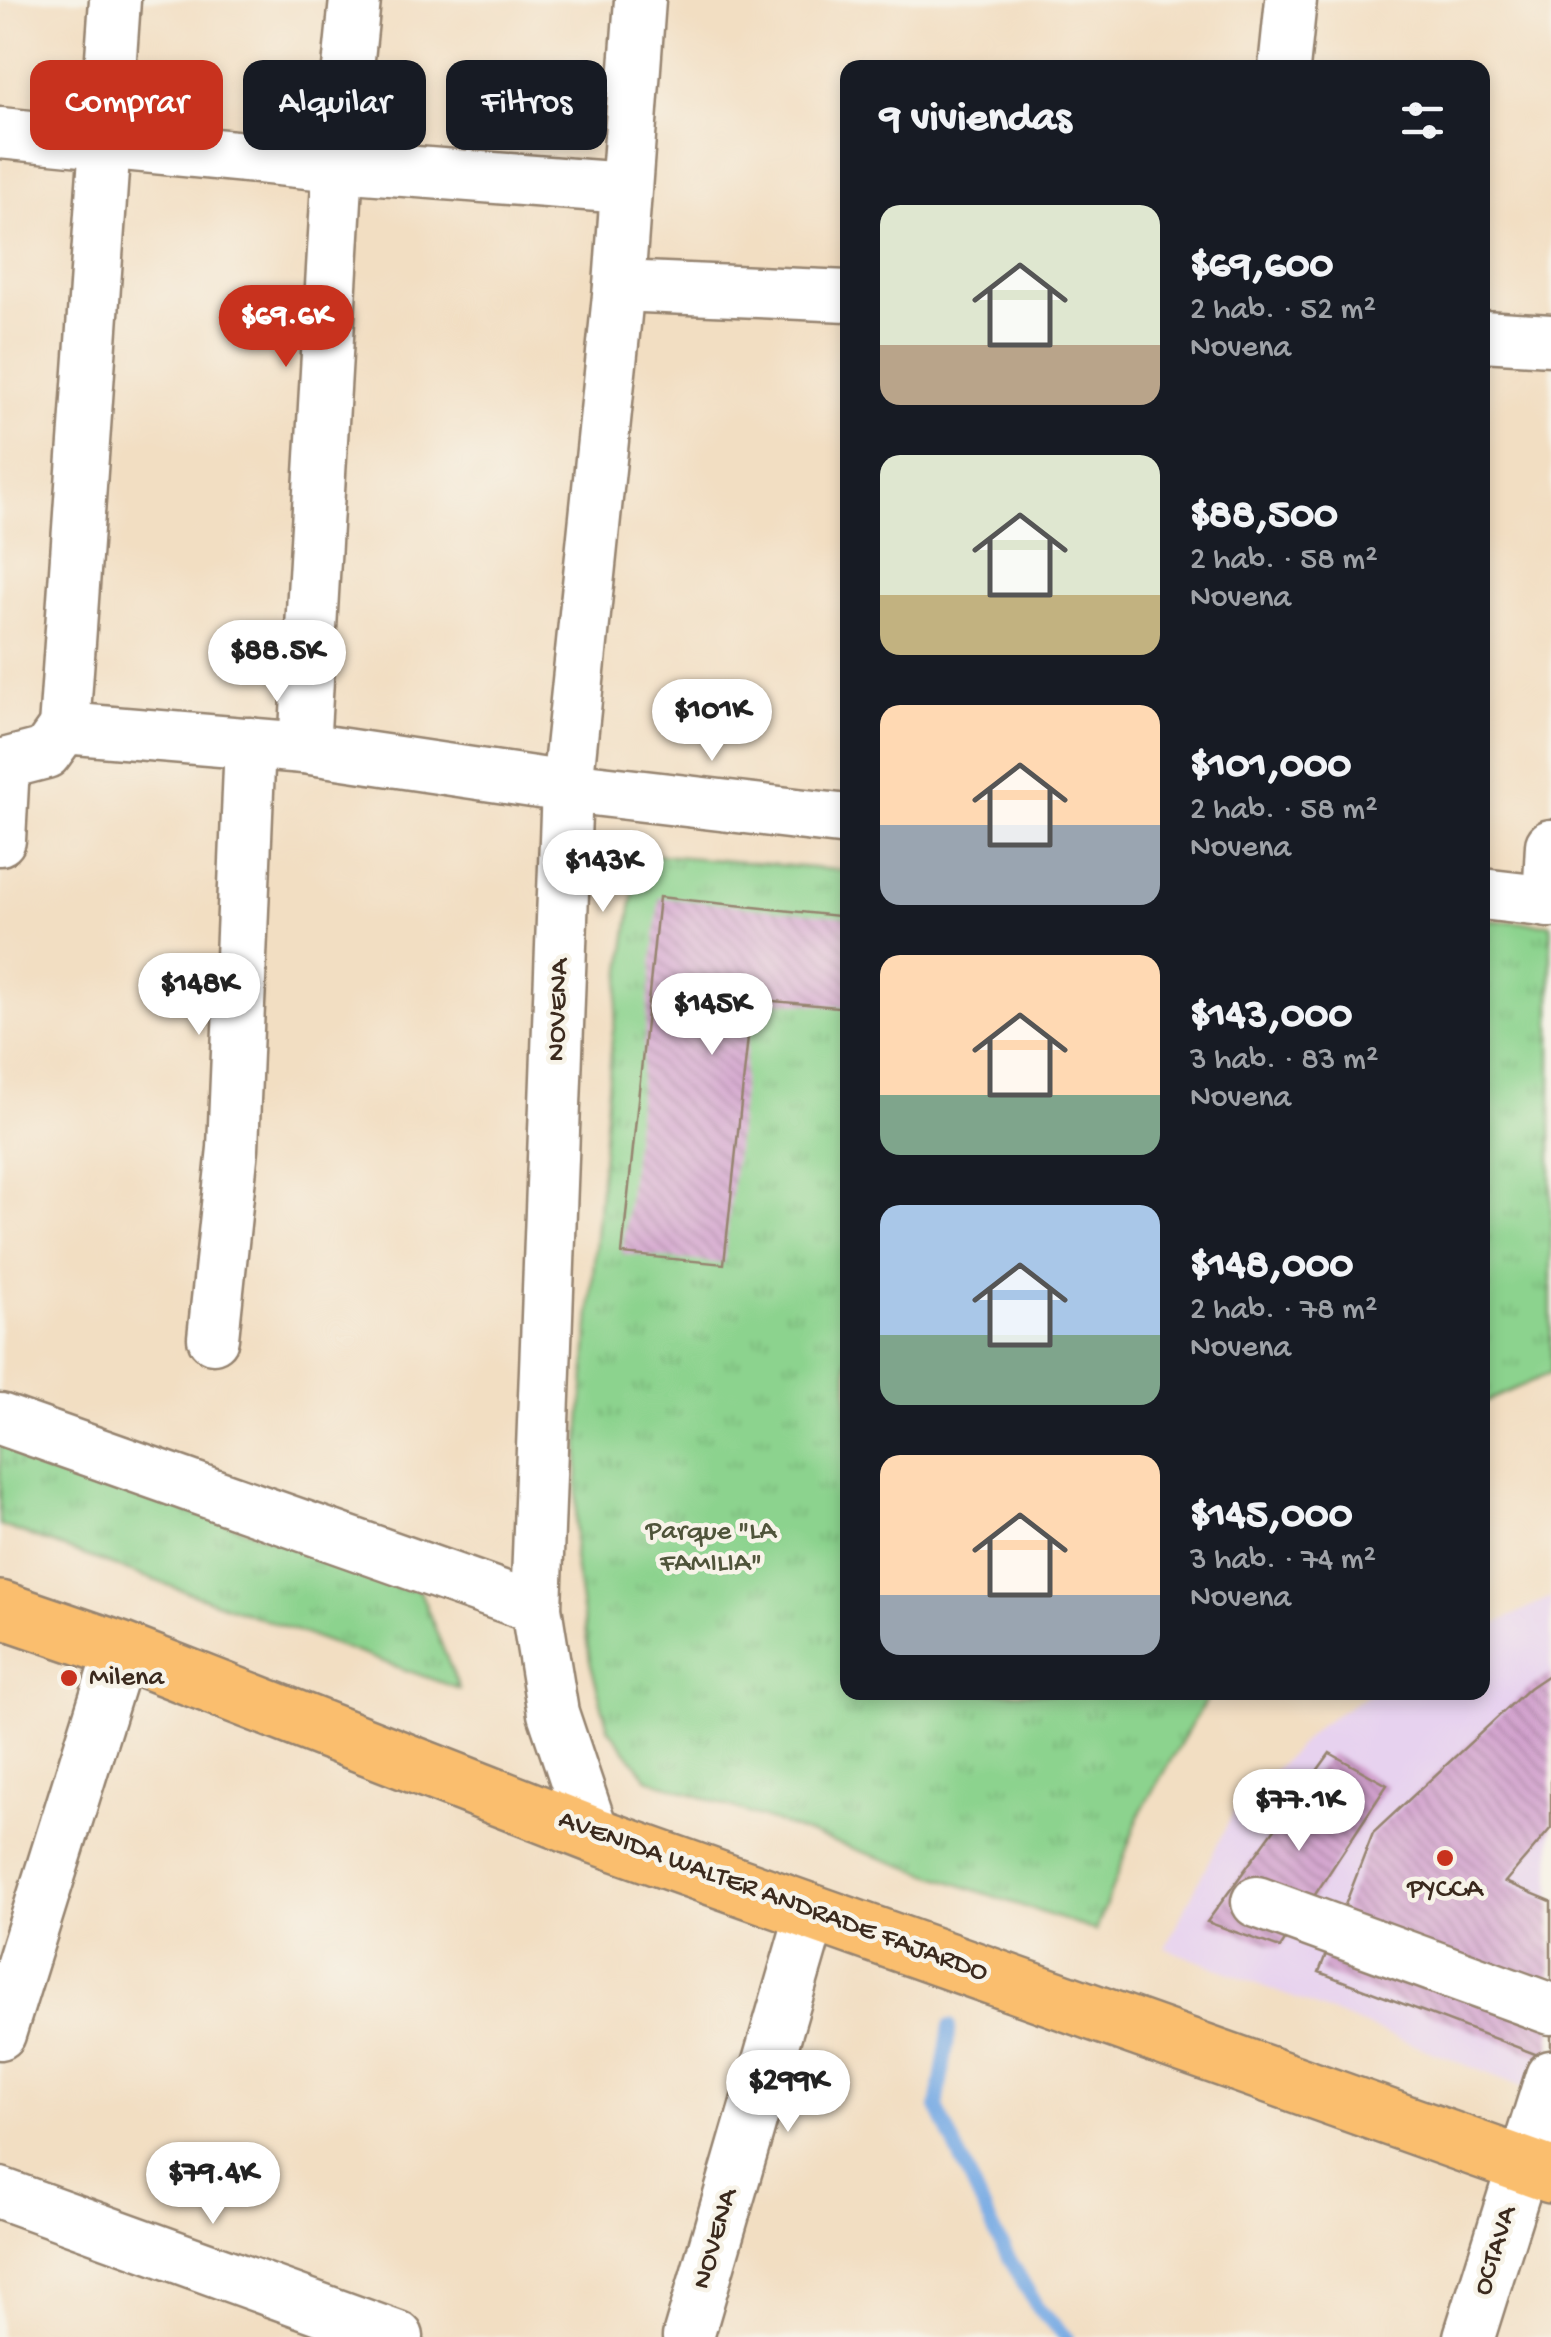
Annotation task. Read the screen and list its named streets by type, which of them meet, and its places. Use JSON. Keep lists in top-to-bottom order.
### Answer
{
  "streets": {
    "main road": ["AVENIDA WALTER ANDRADE FAJARDO"],
    "street": ["NOVENA", "OCTAVA"]
  },
  "crossings": [
    ["NOVENA", "AVENIDA WALTER ANDRADE FAJARDO"],
    ["AVENIDA WALTER ANDRADE FAJARDO", "OCTAVA"]
  ],
  "parks": ["Parque \"LA FAMILIA\""],
  "places": ["Milena", "PYCCA"],
  "page": {
    "chip": ["Comprar", "Alquilar", "Filtros"],
    "heading": "9 viviendas",
    "list": [
      {
        "name": "$69,600",
        "note": "2 hab. · 52 m² · Novena"
      },
      {
        "name": "$88,500",
        "note": "2 hab. · 58 m² · Novena"
      },
      {
        "name": "$101,000",
        "note": "2 hab. · 58 m² · Novena"
      },
      {
        "name": "$143,000",
        "note": "3 hab. · 83 m² · Novena"
      },
      {
        "name": "$148,000",
        "note": "2 hab. · 78 m² · Novena"
      },
      {
        "name": "$145,000",
        "note": "3 hab. · 74 m² · Novena"
      }
    ],
    "price": [
      "$69.6K",
      "$88.5K",
      "$101K",
      "$143K",
      "$148K",
      "$145K",
      "$77.1K",
      "$299K",
      "$79.4K"
    ]
  }
}
